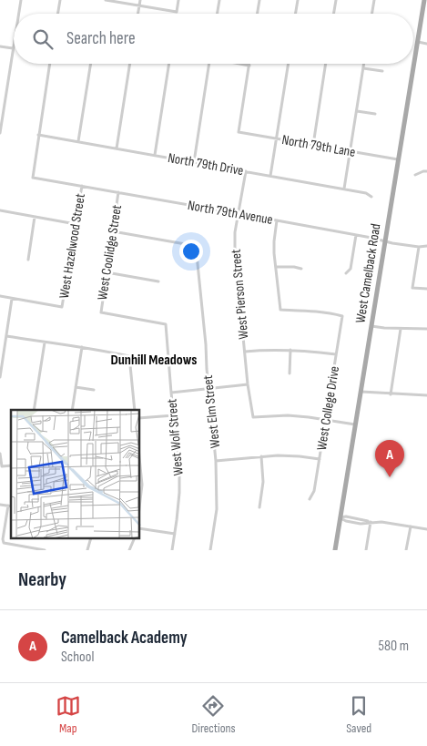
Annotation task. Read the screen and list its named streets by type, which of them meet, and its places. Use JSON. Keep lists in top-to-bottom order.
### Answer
{
  "streets": {
    "main road": ["West Camelback Road"],
    "street": [
      "North 79th Lane",
      "North 79th Drive",
      "North 79th Avenue",
      "West Hazelwood Street",
      "West Coolidge Street",
      "West Pierson Street",
      "West College Drive",
      "West Elm Street",
      "West Wolf Street"
    ]
  },
  "crossings": [
    ["North 79th Lane", "West Camelback Road"],
    ["North 79th Drive", "North 79th Avenue"],
    ["North 79th Drive", "West Pierson Street"],
    ["North 79th Avenue", "West Hazelwood Street"],
    ["North 79th Avenue", "West Coolidge Street"],
    ["North 79th Avenue", "West Camelback Road"],
    ["North 79th Avenue", "West Pierson Street"],
    ["West Coolidge Street", "West Elm Street"],
    ["West Coolidge Street", "West Wolf Street"],
    ["West Pierson Street", "West College Drive"]
  ],
  "districts": ["Dunhill Meadows"],
  "page": {
    "search": "Search here",
    "pins": "A",
    "heading": "Nearby",
    "list": [
      {
        "mark": "A",
        "name": "Camelback Academy",
        "note": "School",
        "value": "580 m"
      }
    ],
    "nav": ["Map", "Directions", "Saved"]
  }
}
